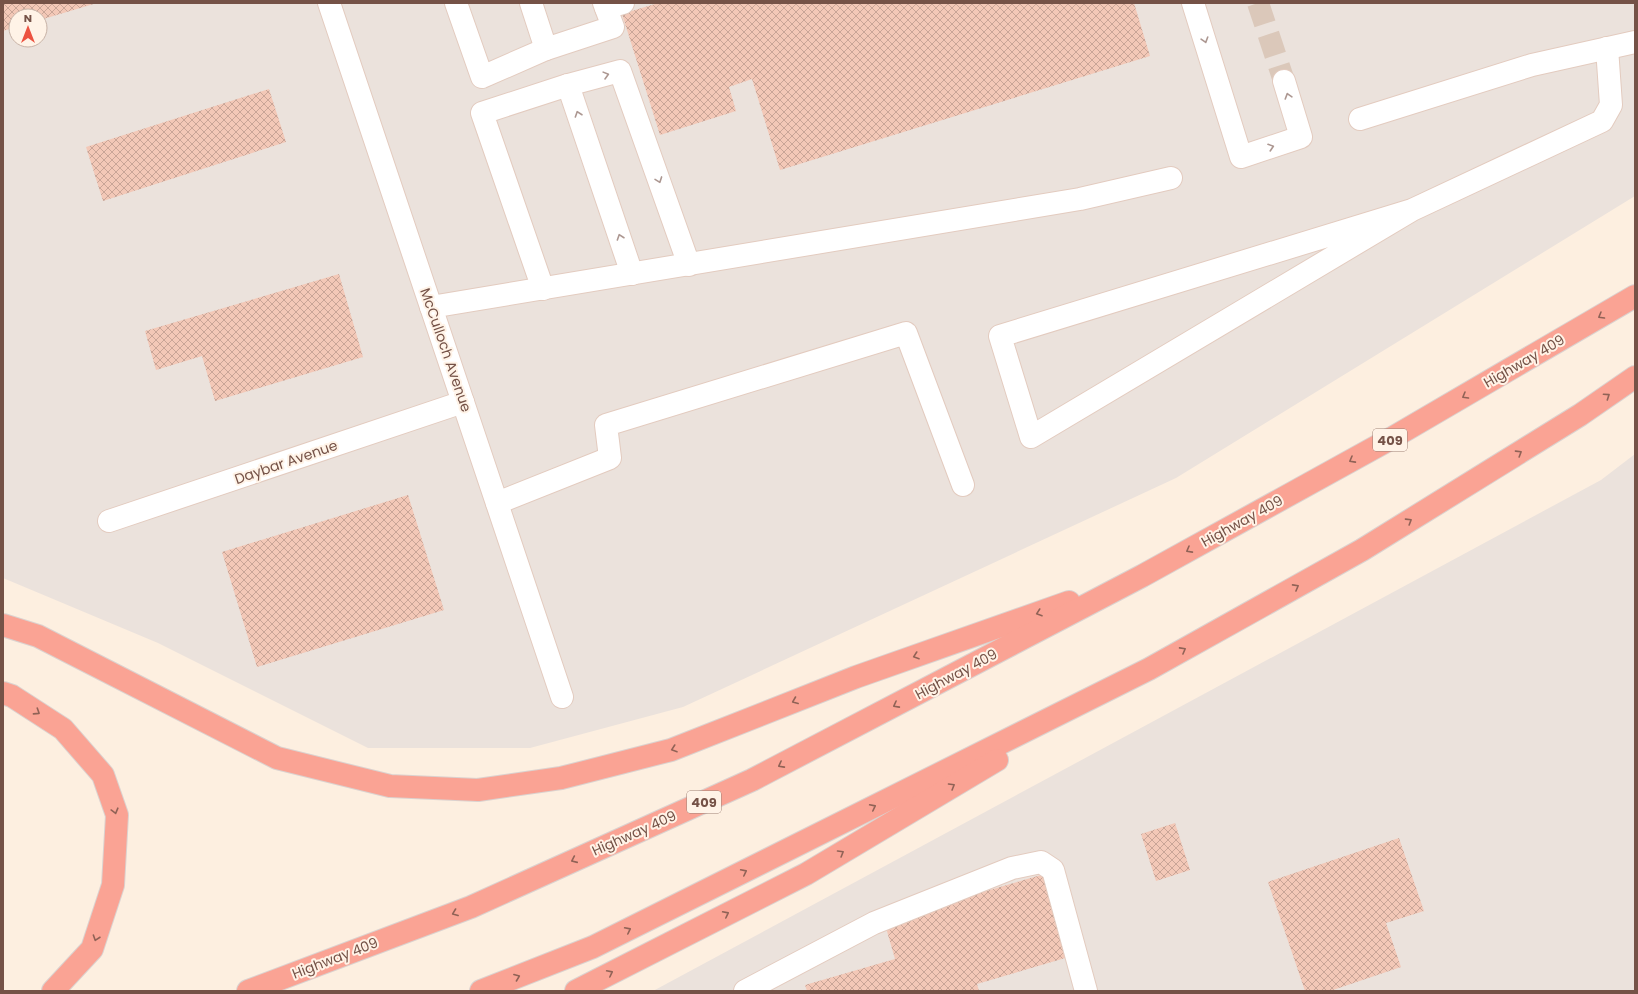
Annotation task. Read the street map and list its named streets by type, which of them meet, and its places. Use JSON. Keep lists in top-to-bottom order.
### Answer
{
  "streets": {
    "highway": ["Highway 409", "409"],
    "street": ["McCulloch Avenue", "Daybar Avenue"]
  },
  "crossings": [
    ["McCulloch Avenue", "Daybar Avenue"]
  ],
  "north": "top"
}
